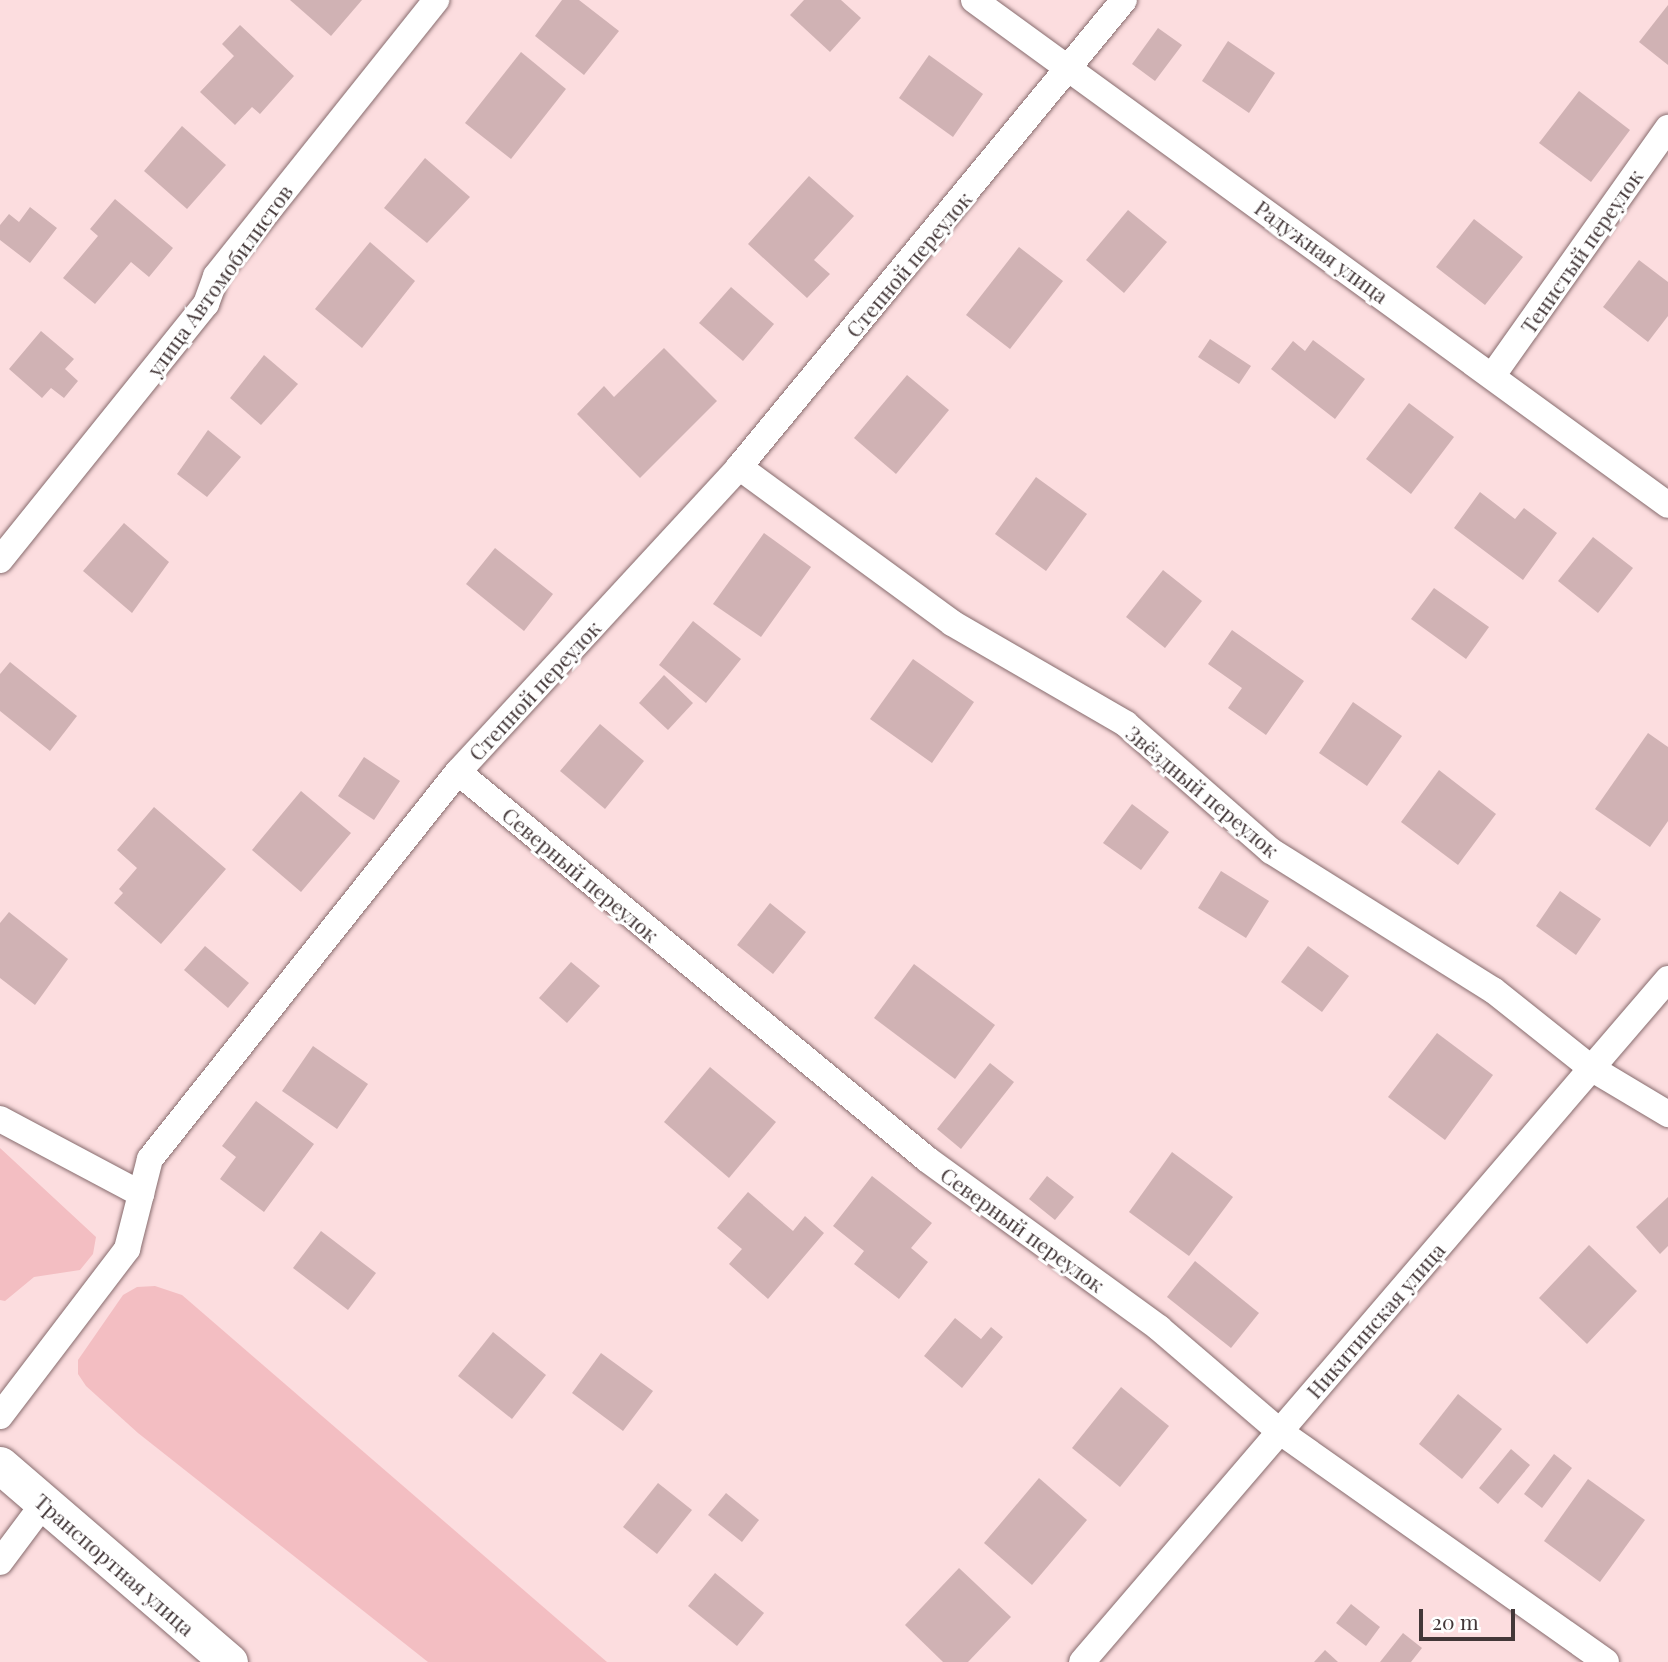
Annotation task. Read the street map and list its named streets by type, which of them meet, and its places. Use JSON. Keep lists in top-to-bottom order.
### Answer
{
  "streets": {
    "main road": ["Транспортная улица"],
    "street": [
      "Радужная улица",
      "Тенистый переулок",
      "Степной переулок",
      "улица Автомобилистов",
      "Звёздный переулок",
      "Северный переулок",
      "Никитинская улица"
    ]
  },
  "crossings": [
    ["Радужная улица", "Тенистый переулок"],
    ["Радужная улица", "Степной переулок"],
    ["Степной переулок", "Звёздный переулок"],
    ["Степной переулок", "Северный переулок"],
    ["Звёздный переулок", "Никитинская улица"],
    ["Северный переулок", "Никитинская улица"]
  ],
  "scale_bar": "20 m"
}
